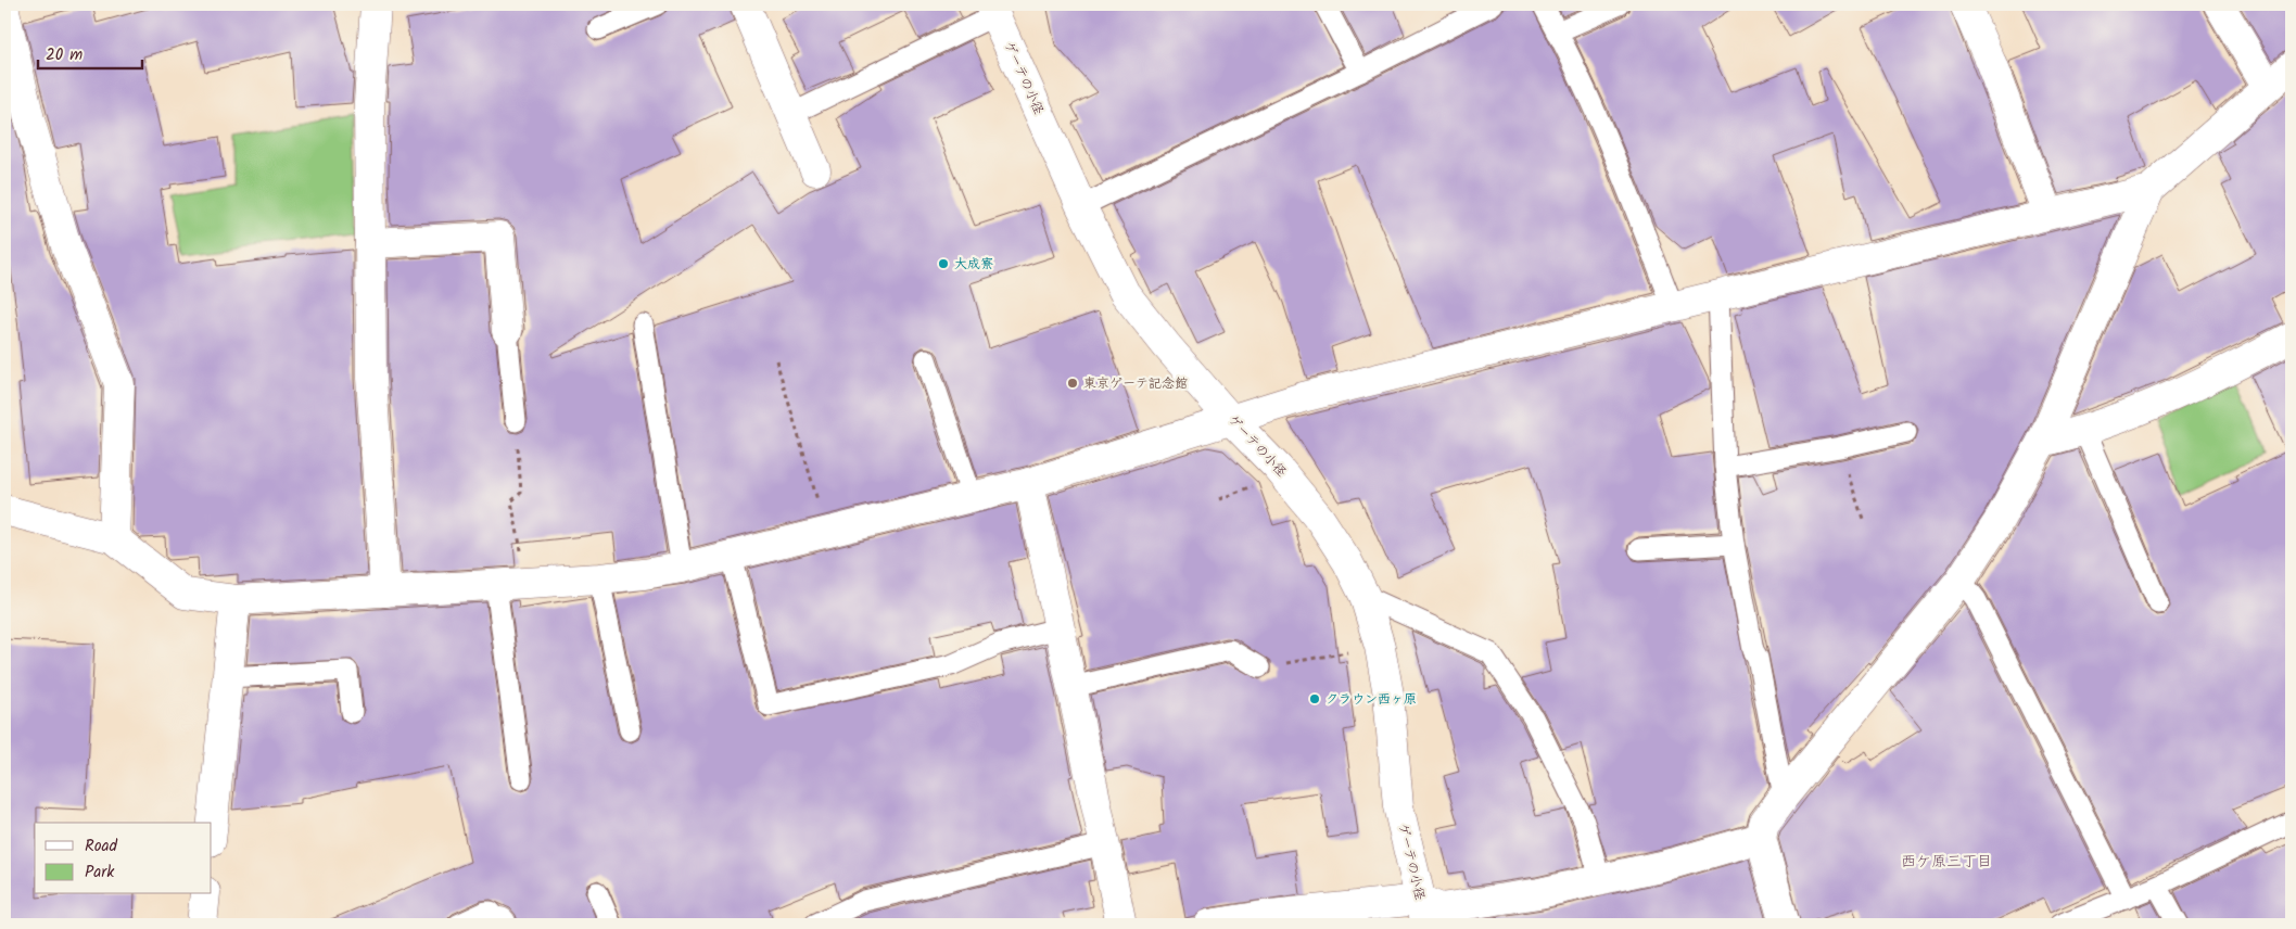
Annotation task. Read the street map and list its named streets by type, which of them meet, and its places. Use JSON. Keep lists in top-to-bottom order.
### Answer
{
  "streets": {
    "street": ["ゲーテの小径"]
  },
  "districts": ["西ケ原三丁目"],
  "places": ["大成寮", "東京ゲーテ記念館", "クラウン西ヶ原"],
  "legend": ["Road", "Park"],
  "scale_bar": "20 m"
}
